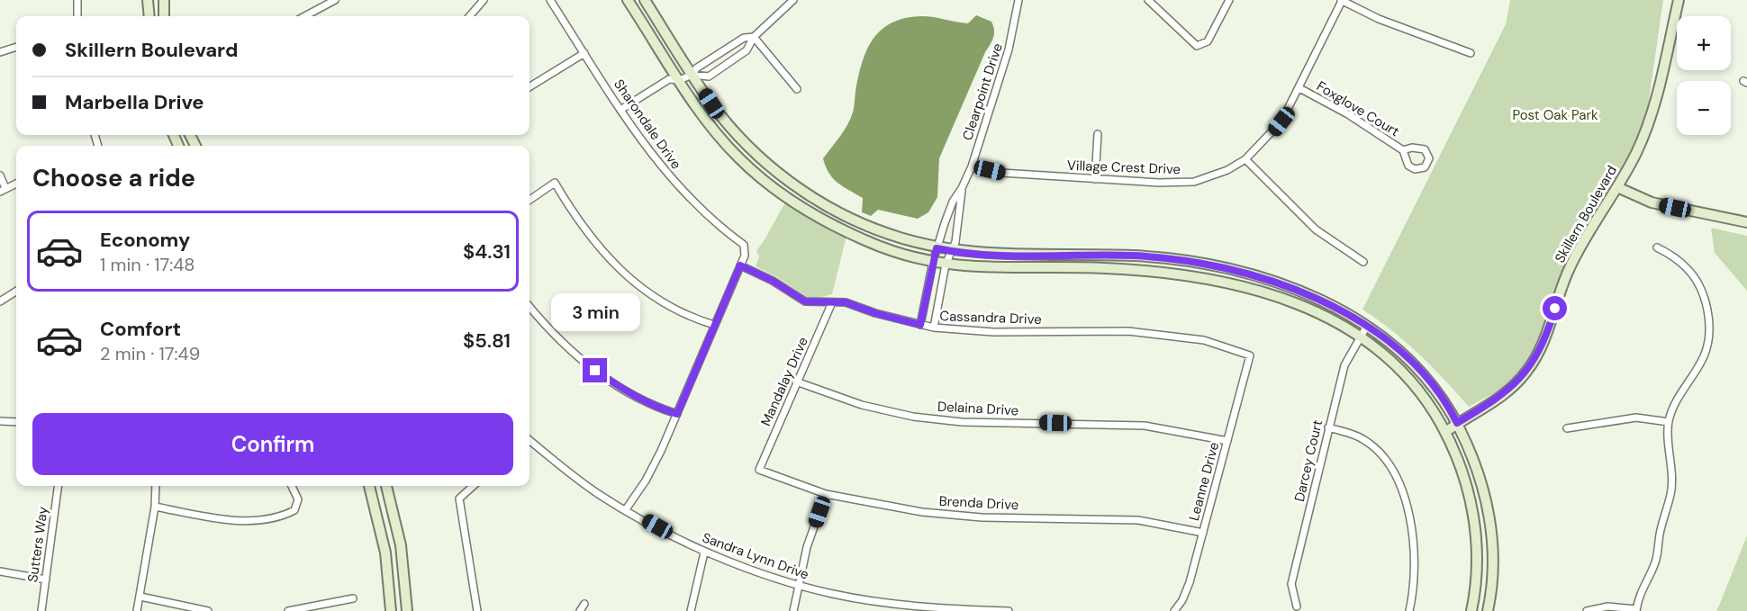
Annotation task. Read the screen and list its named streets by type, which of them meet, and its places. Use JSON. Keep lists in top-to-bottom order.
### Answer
{
  "streets": {
    "main road": ["Skillern Boulevard"],
    "street": [
      "Clearpoint Drive",
      "Foxglove Court",
      "Sharondale Drive",
      "Village Crest Drive",
      "Cassandra Drive",
      "Mandalay Drive",
      "Delaina Drive",
      "Darcey Court",
      "Leanne Drive",
      "Brenda Drive",
      "Sutters Way",
      "Sandra Lynn Drive"
    ]
  },
  "crossings": [
    ["Clearpoint Drive", "Village Crest Drive"],
    ["Clearpoint Drive", "Cassandra Drive"],
    ["Foxglove Court", "Village Crest Drive"],
    ["Sharondale Drive", "Cassandra Drive"],
    ["Cassandra Drive", "Mandalay Drive"],
    ["Cassandra Drive", "Leanne Drive"],
    ["Mandalay Drive", "Delaina Drive"],
    ["Mandalay Drive", "Brenda Drive"],
    ["Delaina Drive", "Leanne Drive"],
    ["Leanne Drive", "Brenda Drive"]
  ],
  "parks": ["Post Oak Park"],
  "page": {
    "map_buttons": ["+", "−"],
    "banner": ["Skillern Boulevard", "Marbella Drive"],
    "heading": "Choose a ride",
    "list": [
      {
        "name": "Economy",
        "note": "1 min · 17:48",
        "value": "$4.31"
      },
      {
        "name": "Comfort",
        "note": "2 min · 17:49",
        "value": "$5.81"
      }
    ],
    "bubble": "3 min",
    "buttons": "Confirm"
  }
}
